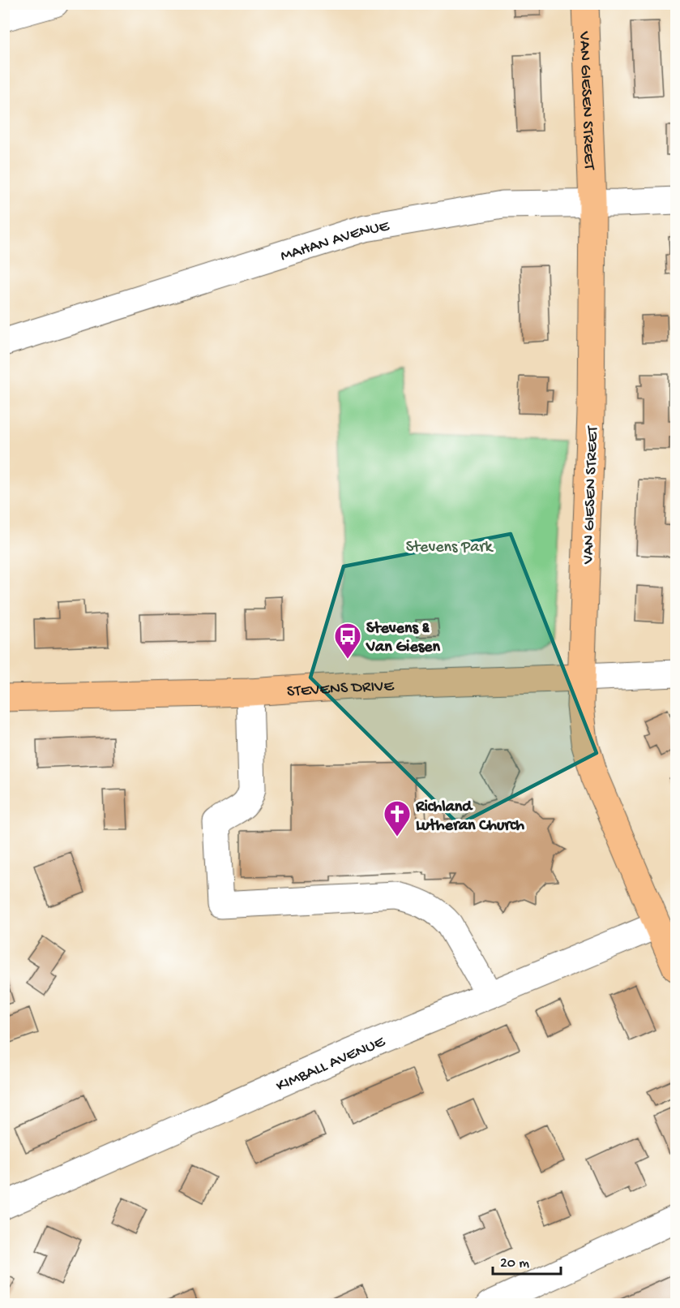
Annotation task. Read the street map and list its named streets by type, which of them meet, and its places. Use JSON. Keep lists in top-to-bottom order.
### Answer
{
  "streets": {
    "main road": ["VAN GIESEN STREET", "STEVENS DRIVE"],
    "street": ["MAHAN AVENUE", "KIMBALL AVENUE"]
  },
  "crossings": [
    ["VAN GIESEN STREET", "MAHAN AVENUE"],
    ["VAN GIESEN STREET", "STEVENS DRIVE"],
    ["VAN GIESEN STREET", "KIMBALL AVENUE"]
  ],
  "parks": ["Stevens Park"],
  "places": {
    "bus stop": ["Stevens & Van Giesen"],
    "church": ["Richland Lutheran Church"]
  },
  "scale_bar": "20 m"
}
